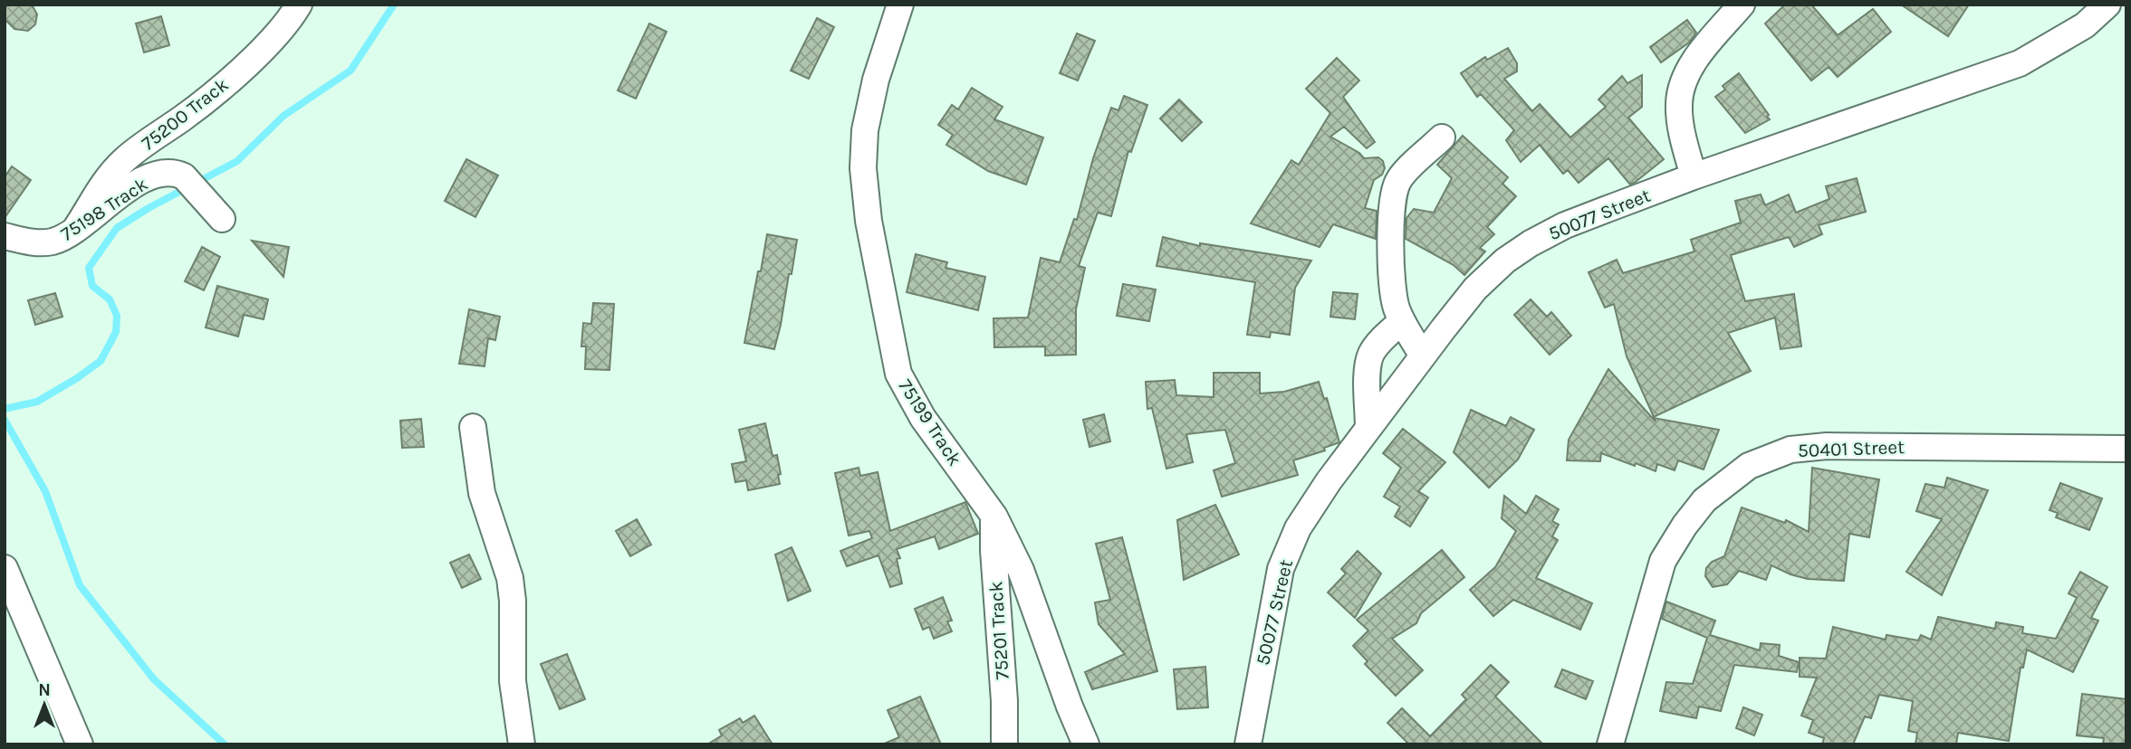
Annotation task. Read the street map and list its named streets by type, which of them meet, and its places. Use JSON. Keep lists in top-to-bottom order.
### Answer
{
  "streets": {
    "street": [
      "75200 Track",
      "75198 Track",
      "50077 Street",
      "75199 Track",
      "50401 Street",
      "75201 Track"
    ]
  },
  "crossings": [
    ["75200 Track", "75198 Track"],
    ["75199 Track", "75201 Track"]
  ],
  "north": "top"
}
